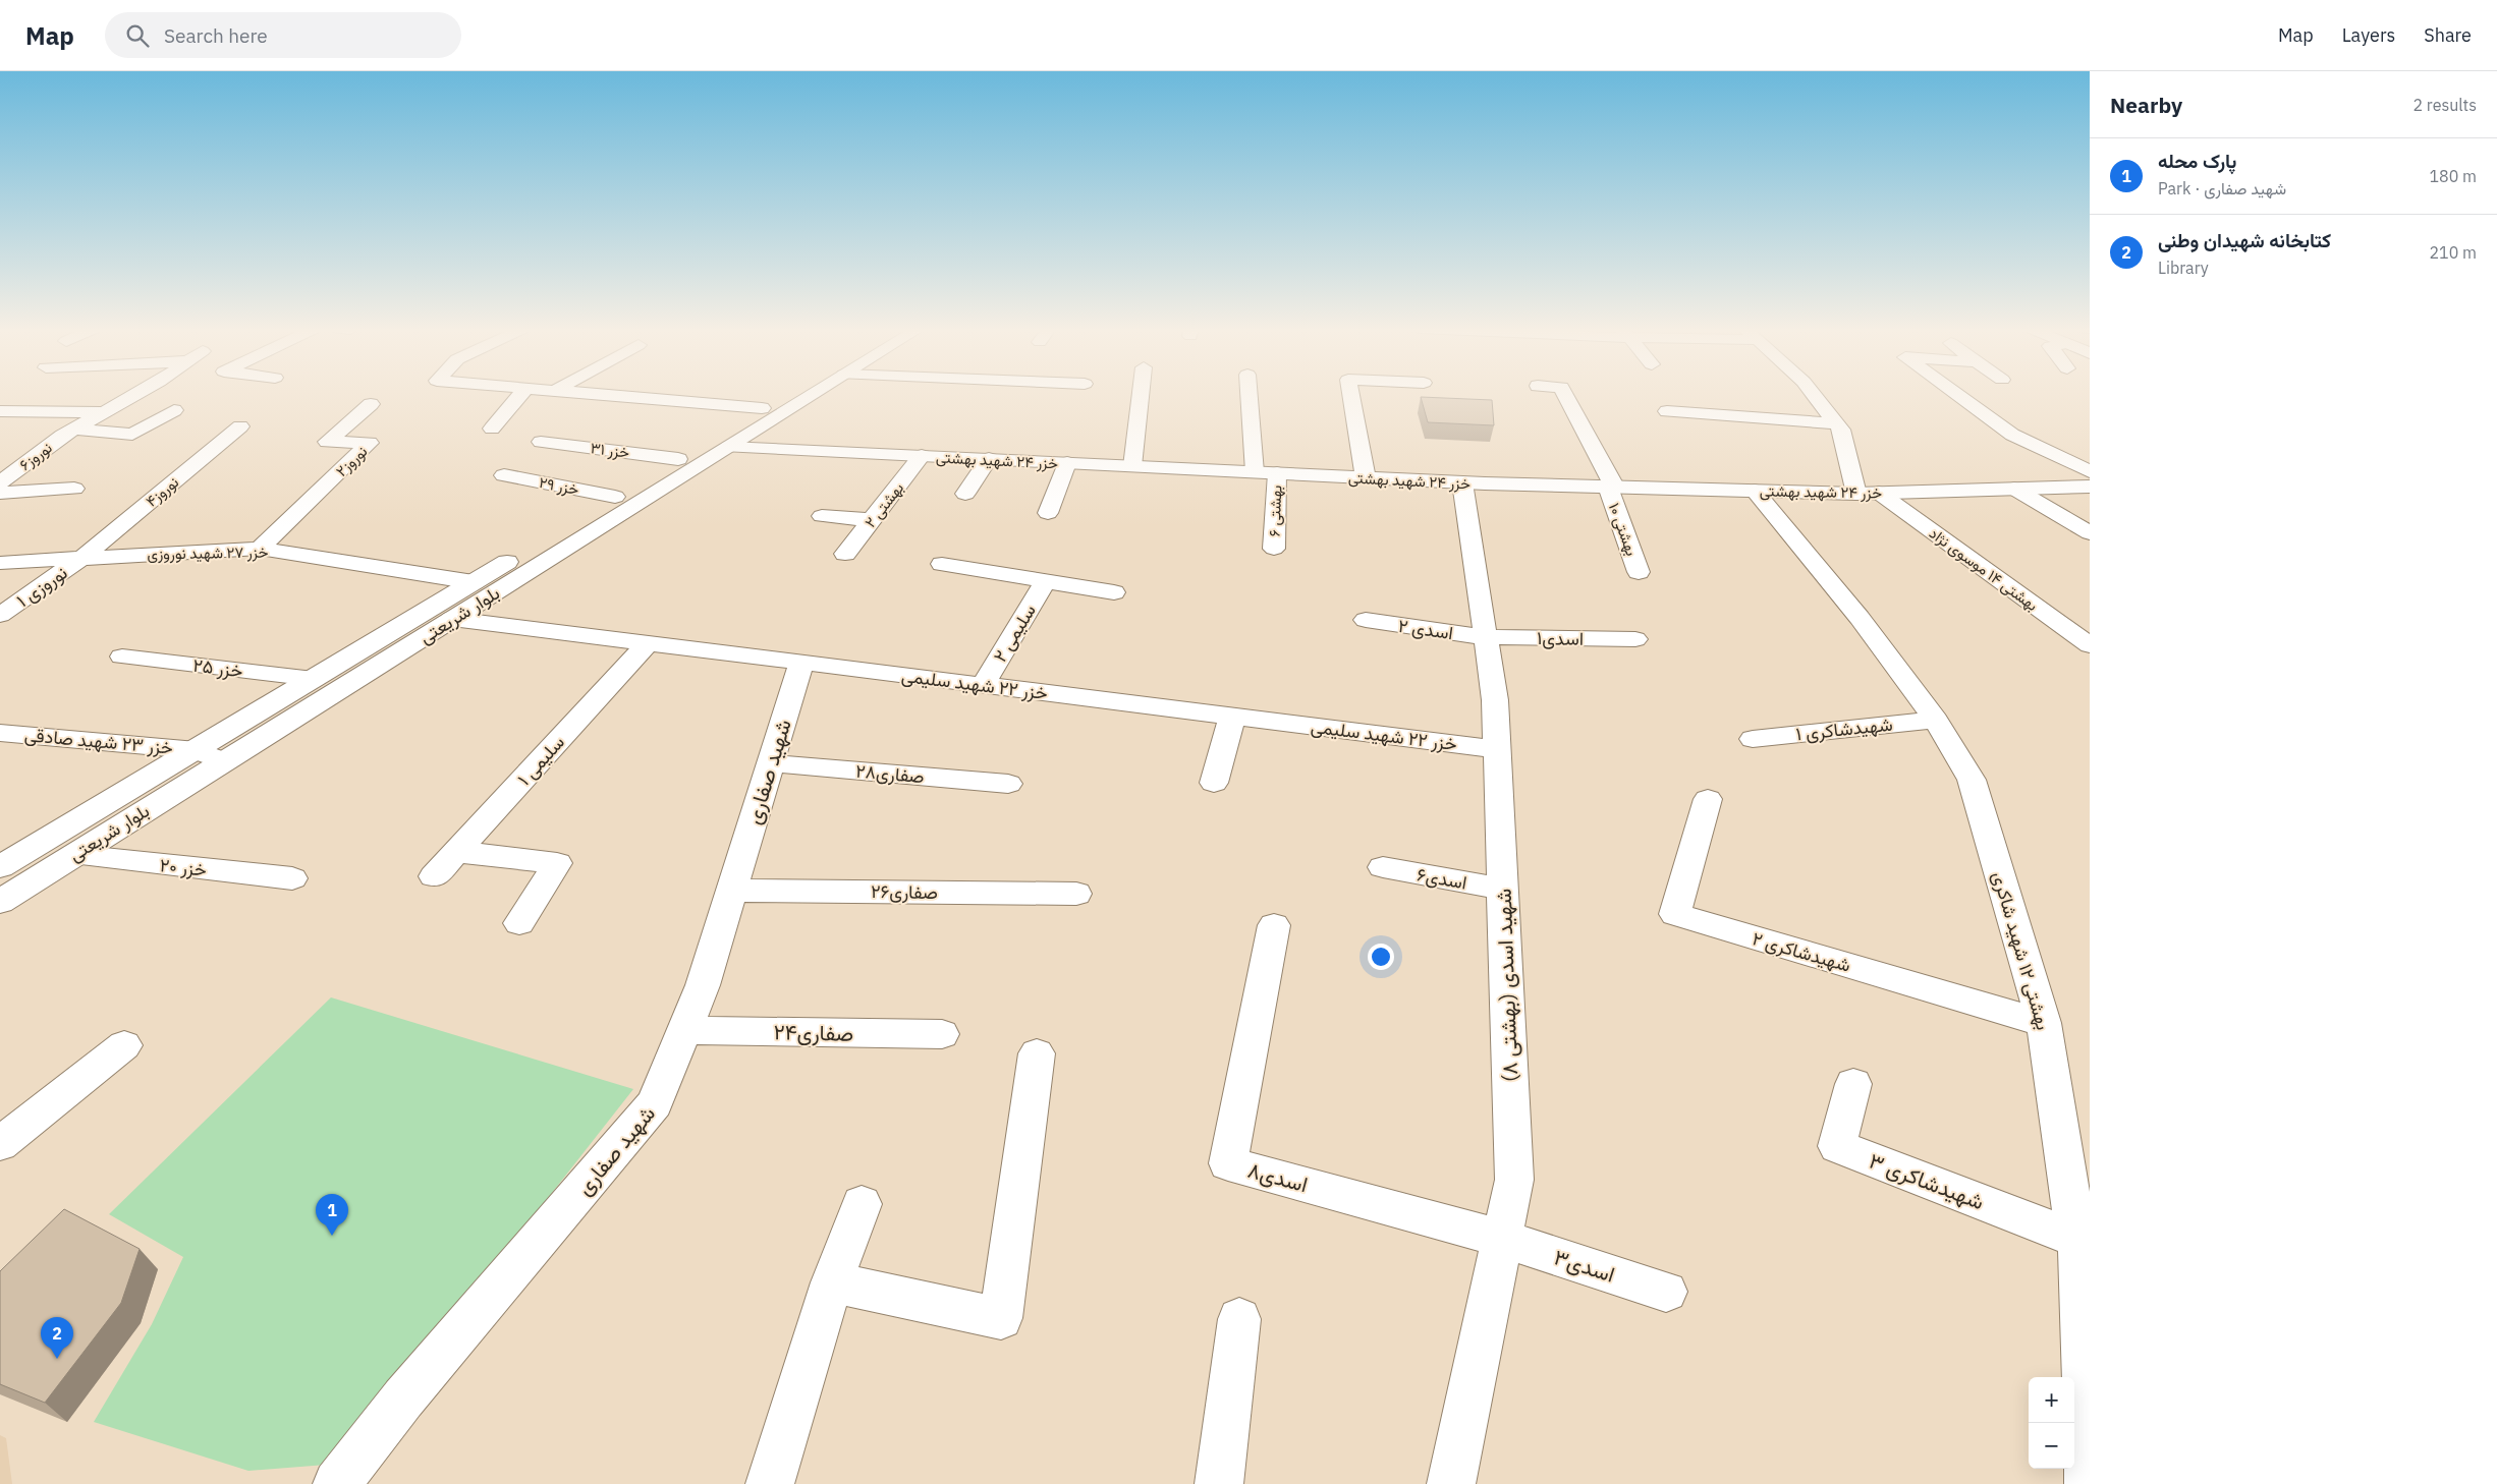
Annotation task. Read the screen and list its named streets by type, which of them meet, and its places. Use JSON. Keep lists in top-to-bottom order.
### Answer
{
  "streets": {
    "street": [
      "خزر ۳۱",
      "نوروز۶",
      "خزر ۲۴ شهید بهشتی",
      "نوروز۲",
      "خزر ۲۹",
      "نوروز۴",
      "بهشتی ۲",
      "بهشتی ۶",
      "بهشتی ۱۰",
      "خزر ۲۷ شهید نوروزی",
      "بهشتی ۱۴ موسوی نژاد",
      "نوروزی ۱",
      "بلوار شریعتی",
      "اسدی ۲",
      "سلیمی ۲",
      "اسدی۱",
      "خزر ۲۵",
      "خزر ۲۲ شهید سلیمی",
      "شهیدشاکری ۱",
      "خزر ۲۳ شهید صادقی",
      "سلیمی ۱",
      "شهید صفاری",
      "صفاری۲۸",
      "خزر ۲۰",
      "اسدی۶",
      "صفاری۲۶",
      "بهشتی ۱۲ شهید شاکری",
      "شهیدشاکری ۲",
      "شهید اسدی (بهشتی ۸)",
      "صفاری۲۴",
      "اسدی۸",
      "شهیدشاکری ۳",
      "اسدی۳"
    ]
  },
  "crossings": [
    ["خزر ۳۱", "بلوار شریعتی"],
    ["خزر ۲۴ شهید بهشتی", "بهشتی ۲"],
    ["خزر ۲۴ شهید بهشتی", "بهشتی ۶"],
    ["خزر ۲۴ شهید بهشتی", "بهشتی ۱۰"],
    ["خزر ۲۴ شهید بهشتی", "بهشتی ۱۴ موسوی نژاد"],
    ["خزر ۲۴ شهید بهشتی", "بلوار شریعتی"],
    ["خزر ۲۴ شهید بهشتی", "بهشتی ۱۲ شهید شاکری"],
    ["خزر ۲۴ شهید بهشتی", "شهید اسدی (بهشتی ۸)"],
    ["نوروز۲", "خزر ۲۷ شهید نوروزی"],
    ["خزر ۲۹", "بلوار شریعتی"],
    ["نوروز۴", "خزر ۲۷ شهید نوروزی"],
    ["نوروز۴", "نوروزی ۱"],
    ["خزر ۲۷ شهید نوروزی", "نوروزی ۱"],
    ["خزر ۲۷ شهید نوروزی", "بلوار شریعتی"],
    ["بلوار شریعتی", "خزر ۲۵"],
    ["بلوار شریعتی", "خزر ۲۲ شهید سلیمی"],
    ["بلوار شریعتی", "خزر ۲۳ شهید صادقی"],
    ["بلوار شریعتی", "خزر ۲۰"],
    ["اسدی ۲", "اسدی۱"],
    ["اسدی ۲", "شهید اسدی (بهشتی ۸)"],
    ["سلیمی ۲", "خزر ۲۲ شهید سلیمی"],
    ["اسدی۱", "شهید اسدی (بهشتی ۸)"],
    ["خزر ۲۲ شهید سلیمی", "سلیمی ۱"],
    ["خزر ۲۲ شهید سلیمی", "شهید صفاری"],
    ["خزر ۲۲ شهید سلیمی", "شهید اسدی (بهشتی ۸)"],
    ["شهیدشاکری ۱", "بهشتی ۱۲ شهید شاکری"],
    ["شهید صفاری", "صفاری۲۸"],
    ["شهید صفاری", "صفاری۲۶"],
    ["شهید صفاری", "صفاری۲۴"],
    ["اسدی۶", "شهید اسدی (بهشتی ۸)"],
    ["بهشتی ۱۲ شهید شاکری", "شهیدشاکری ۲"],
    ["بهشتی ۱۲ شهید شاکری", "شهیدشاکری ۳"],
    ["شهید اسدی (بهشتی ۸)", "اسدی۸"],
    ["شهید اسدی (بهشتی ۸)", "اسدی۳"],
    ["اسدی۸", "اسدی۳"]
  ],
  "page": {
    "header": "Map",
    "search": "Search here",
    "nav": ["Map", "Layers", "Share"],
    "heading": ["Nearby", "2 results"],
    "list": [
      {
        "mark": "1",
        "name": "پارک محله",
        "note": "Park · شهید صفاری",
        "value": "180 m"
      },
      {
        "mark": "2",
        "name": "کتابخانه شهیدان وطنی",
        "note": "Library",
        "value": "210 m"
      }
    ],
    "pins": ["1", "2"],
    "map_buttons": ["+", "−"]
  }
}
